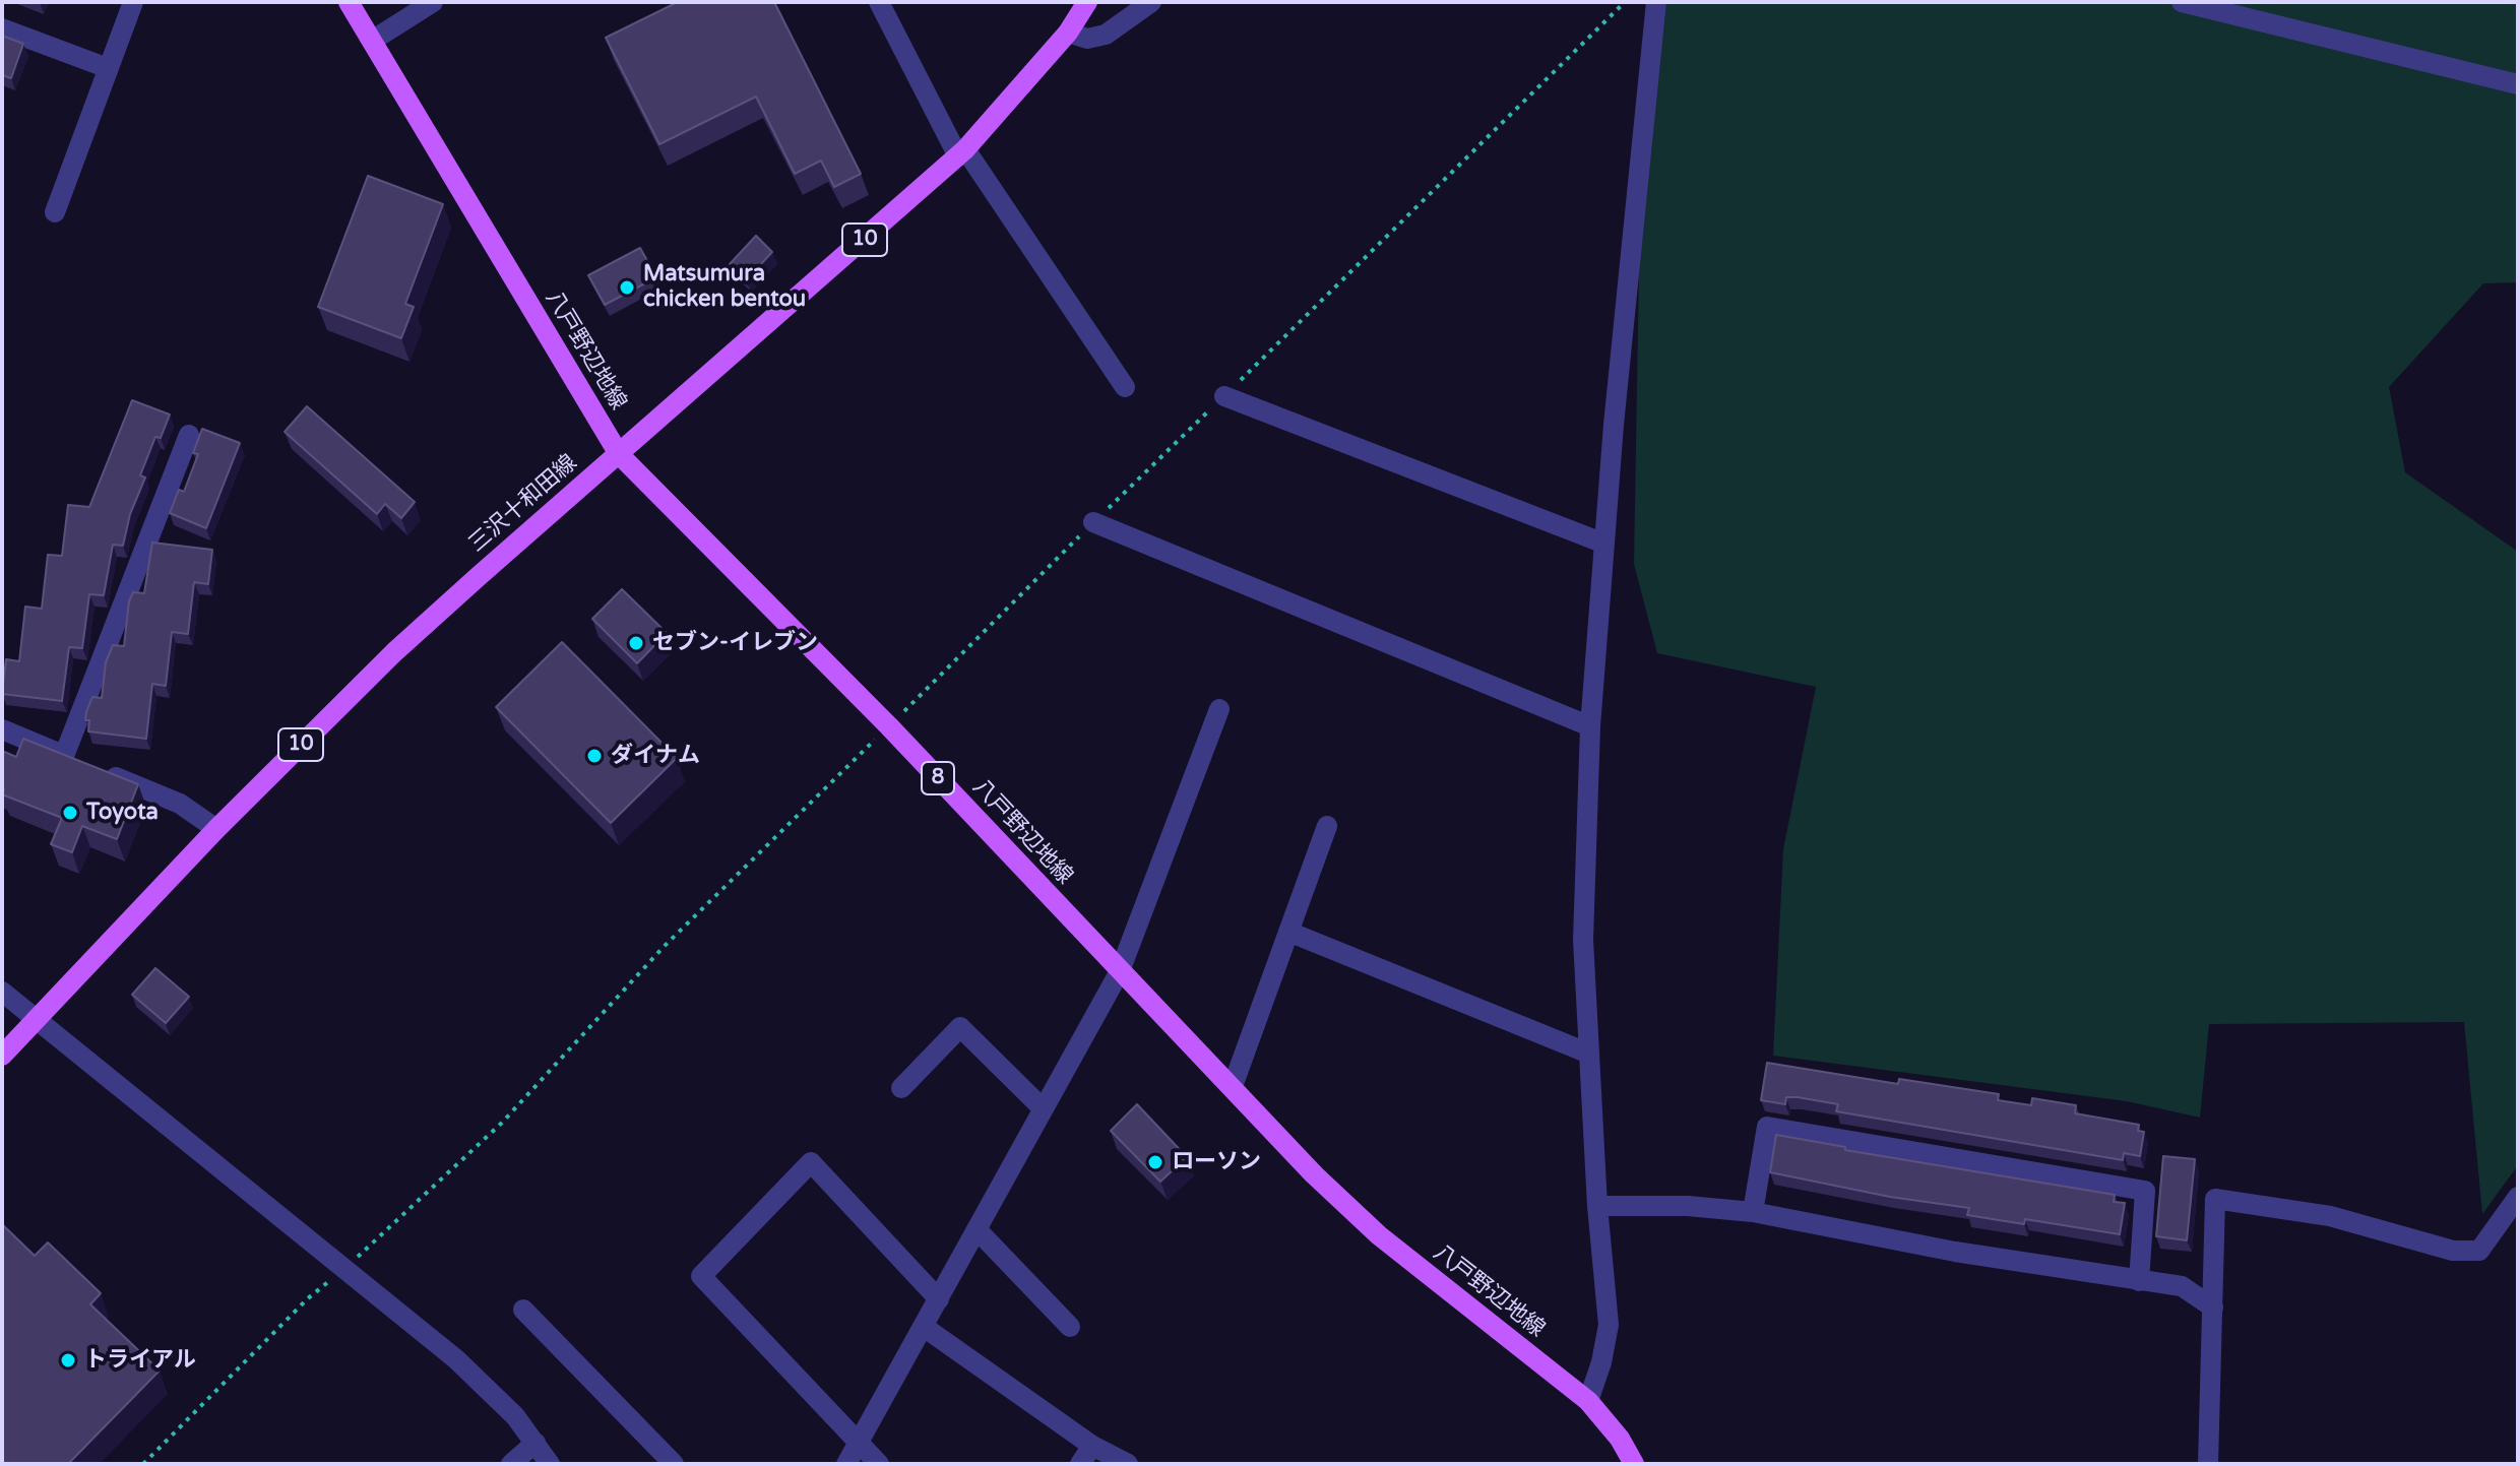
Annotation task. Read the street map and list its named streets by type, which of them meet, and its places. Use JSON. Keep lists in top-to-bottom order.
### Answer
{
  "streets": {
    "main road": [
      "10",
      "八戸野辺地線",
      "三沢十和田線",
      "8"
    ]
  },
  "crossings": [
    ["八戸野辺地線", "三沢十和田線"]
  ],
  "places": [
    "Matsumura chicken bentou",
    "セブン-イレブン",
    "ダイナム",
    "Toyota",
    "ローソン",
    "トライアル"
  ]
}
